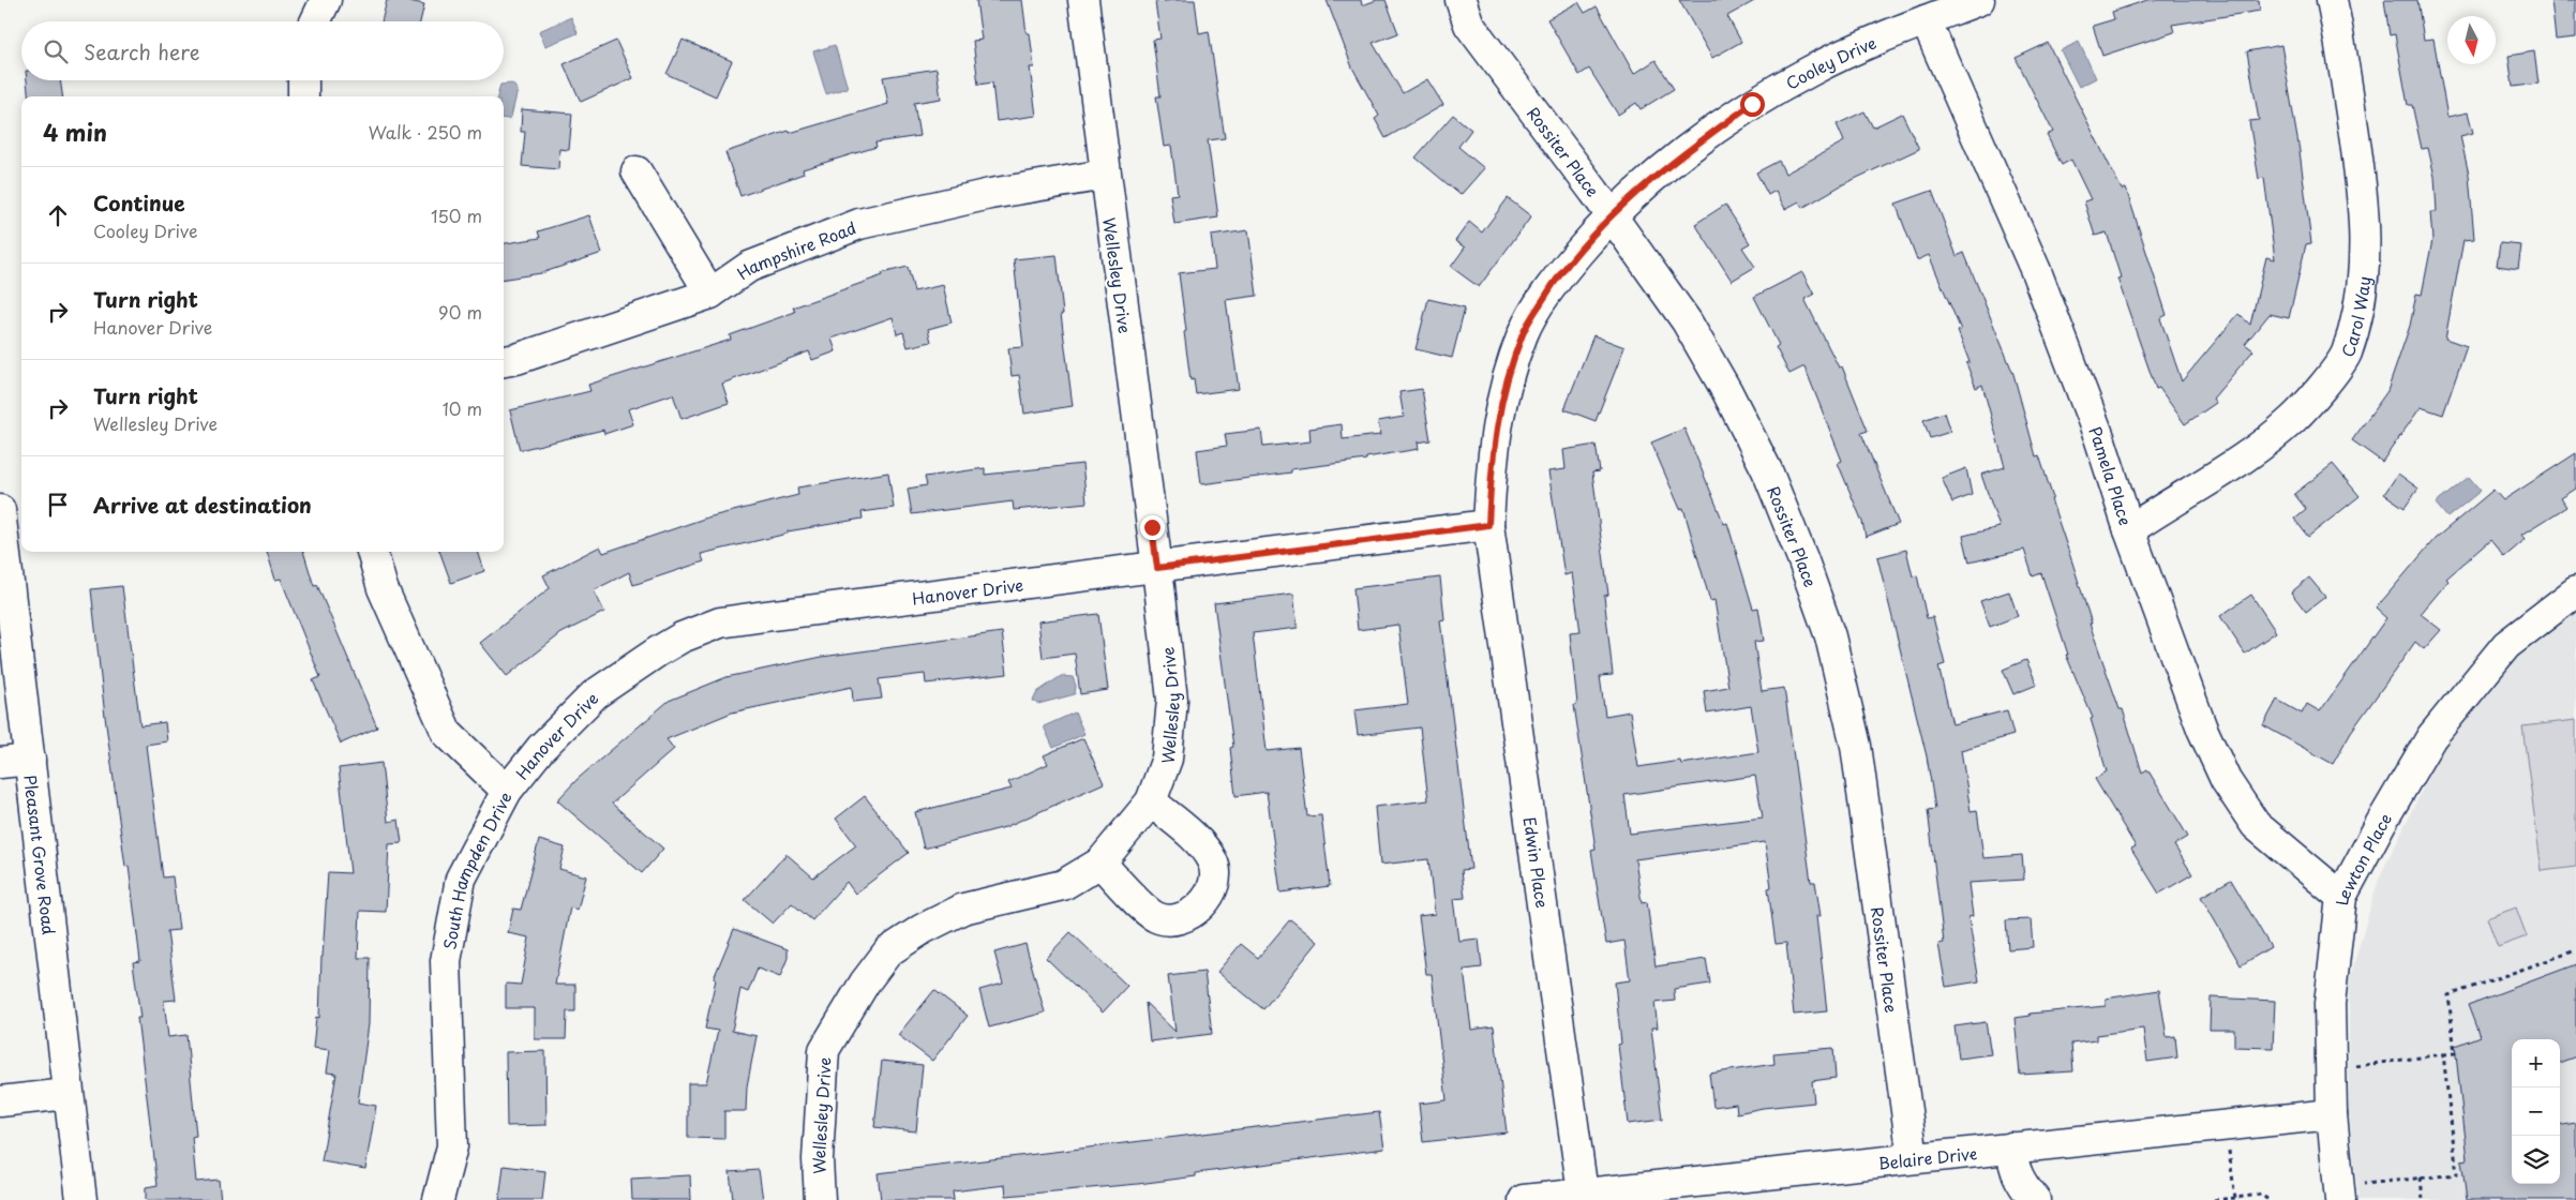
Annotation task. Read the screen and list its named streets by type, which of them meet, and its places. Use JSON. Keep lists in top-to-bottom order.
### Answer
{
  "streets": {
    "street": [
      "Cooley Drive",
      "Rossiter Place",
      "Hampshire Road",
      "Wellesley Drive",
      "Carol Way",
      "Pamela Place",
      "Hanover Drive",
      "Pleasant Grove Road",
      "Lewton Place",
      "Edwin Place",
      "South Hampden Drive",
      "Belaire Drive"
    ]
  },
  "crossings": [
    ["Cooley Drive", "Rossiter Place"],
    ["Cooley Drive", "Pamela Place"],
    ["Cooley Drive", "Hanover Drive"],
    ["Cooley Drive", "Edwin Place"],
    ["Rossiter Place", "Belaire Drive"],
    ["Hampshire Road", "Wellesley Drive"],
    ["Wellesley Drive", "Hanover Drive"],
    ["Carol Way", "Pamela Place"],
    ["Pamela Place", "Lewton Place"],
    ["Hanover Drive", "Edwin Place"],
    ["Hanover Drive", "South Hampden Drive"],
    ["Lewton Place", "Belaire Drive"],
    ["Edwin Place", "Belaire Drive"]
  ],
  "north": "bottom",
  "page": {
    "search": "Search here",
    "heading": ["4 min", "Walk · 250 m"],
    "list": [
      ["Continue", "Cooley Drive", "150 m"],
      ["Turn right", "Hanover Drive", "90 m"],
      ["Turn right", "Wellesley Drive", "10 m"],
      "Arrive at destination"
    ],
    "map_buttons": ["+", "−"]
  }
}
